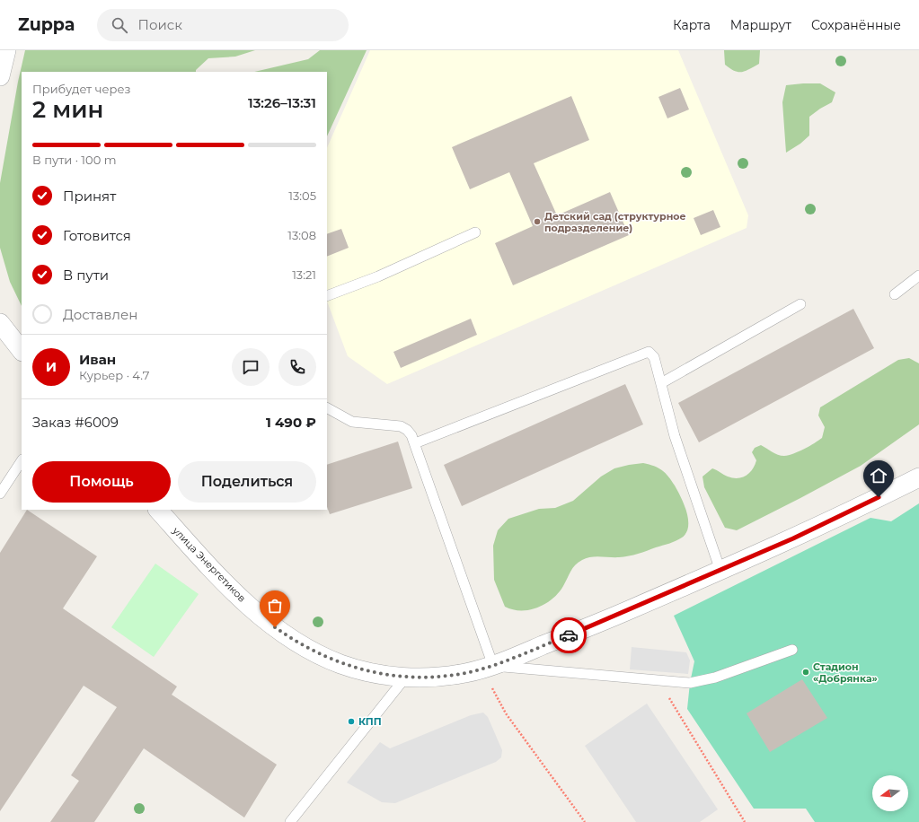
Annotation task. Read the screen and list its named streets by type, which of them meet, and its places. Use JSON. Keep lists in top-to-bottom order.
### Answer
{
  "streets": {
    "street": ["улица Энергетиков"]
  },
  "places": ["Детский сад (структурное подразделение)", "Стадион «Добрянка»", "КПП"],
  "north": "left",
  "page": {
    "header": "Zuppa",
    "search": "Поиск",
    "nav": ["Карта", "Маршрут", "Сохранённые"],
    "heading": ["2 мин", "Прибудет через", "13:26–13:31"],
    "panel": [
      "Иван",
      "Курьер · 4.7",
      "Заказ #6009",
      "1 490 ₽"
    ],
    "bar": "В пути · 100 m",
    "list": [
      ["Принят", "13:05"],
      ["Готовится", "13:08"],
      ["В пути", "13:21"],
      "Доставлен"
    ],
    "round": "И",
    "buttons": ["Помощь", "Поделиться"]
  }
}
